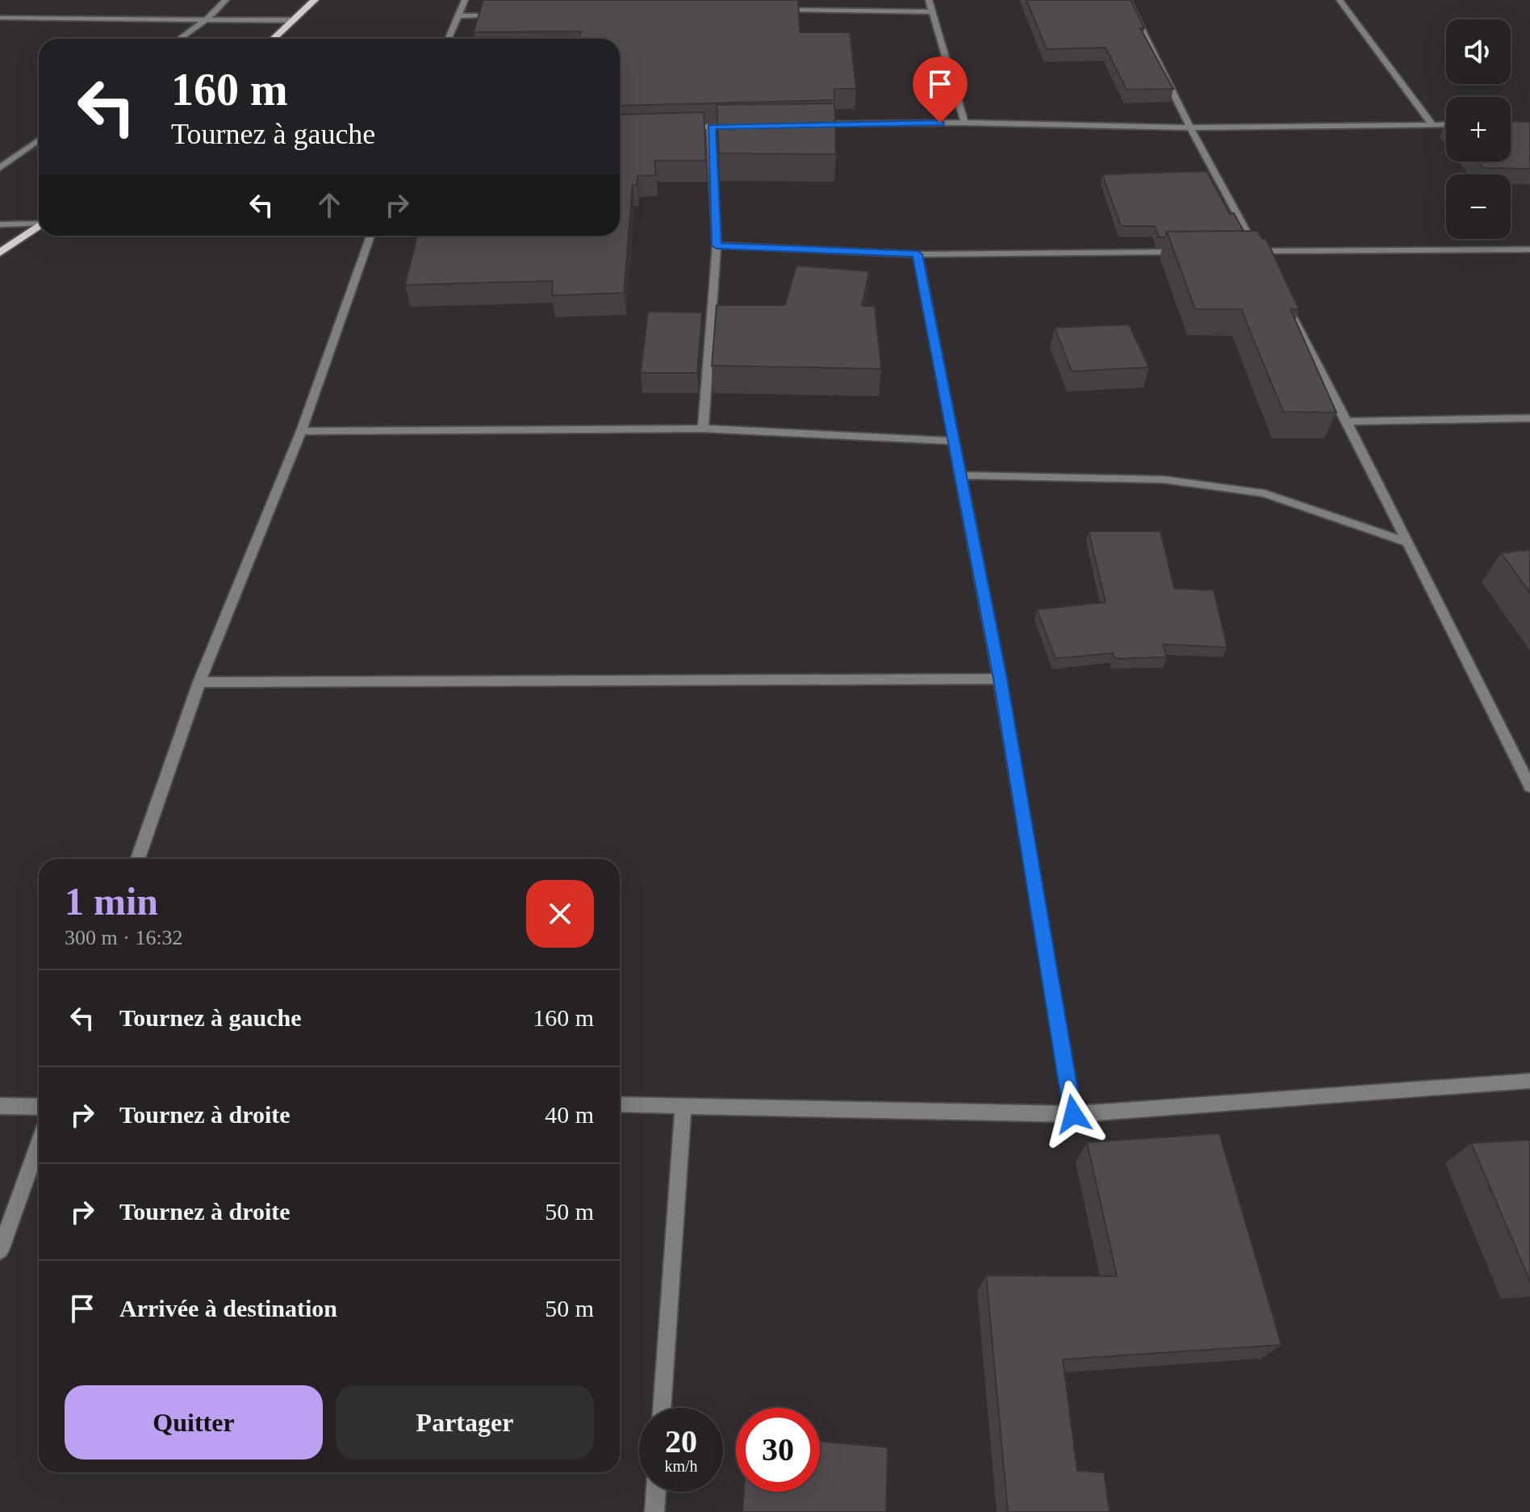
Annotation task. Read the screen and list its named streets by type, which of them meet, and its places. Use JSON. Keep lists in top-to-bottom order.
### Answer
{
  "page": {
    "map_buttons": ["+", "−"],
    "turn": ["160 m", "Tournez à gauche"],
    "heading": ["1 min", "300 m · 16:32"],
    "list": [
      {
        "name": "Tournez à gauche",
        "value": "160 m"
      },
      {
        "name": "Tournez à droite",
        "value": "40 m"
      },
      {
        "name": "Tournez à droite",
        "value": "50 m"
      },
      {
        "name": "Arrivée à destination",
        "value": "50 m"
      }
    ],
    "buttons": ["Quitter", "Partager"],
    "speed": "20 km/h",
    "limit": "30"
  }
}
